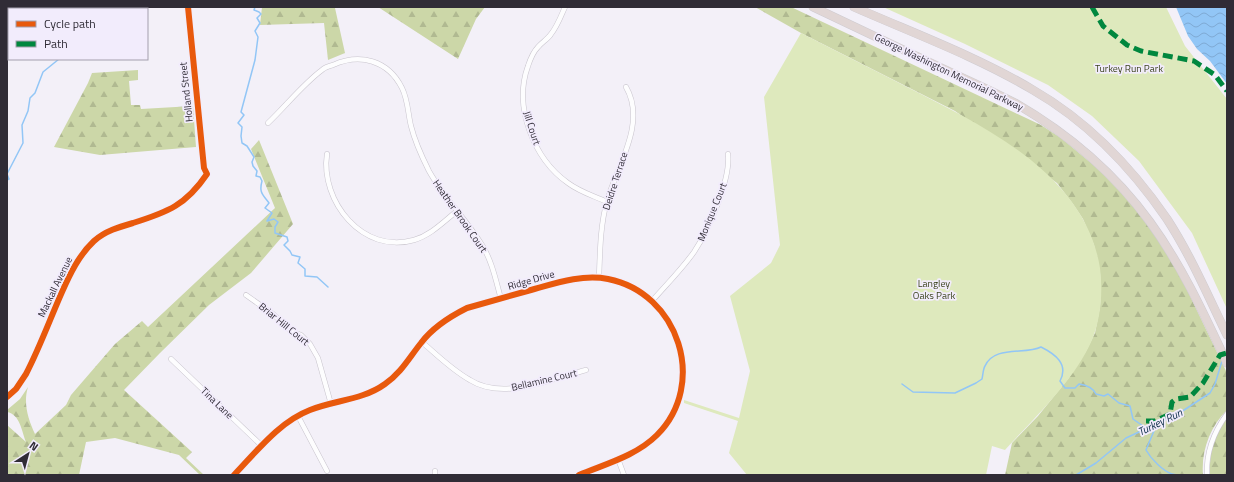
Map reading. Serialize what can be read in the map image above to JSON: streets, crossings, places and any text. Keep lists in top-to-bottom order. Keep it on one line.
{"streets":{"highway":["George Washington Memorial Parkway"],"street":["Holland Street","Jill Court","Deidre Terrace","Monique Court","Heather Brook Court","Ridge Drive","Mackall Avenue","Briar Hill Court","Bellamine Court","Tina Lane"]},"crossings":[["Holland Street","Mackall Avenue"],["Jill Court","Deidre Terrace"],["Deidre Terrace","Ridge Drive"],["Monique Court","Ridge Drive"],["Heather Brook Court","Ridge Drive"],["Ridge Drive","Briar Hill Court"],["Ridge Drive","Bellamine Court"],["Ridge Drive","Tina Lane"]],"water":["Turkey Run"],"parks":["Turkey Run Park","Langley Oaks Park"],"legend":["Cycle path","Path"],"north":"top right"}
